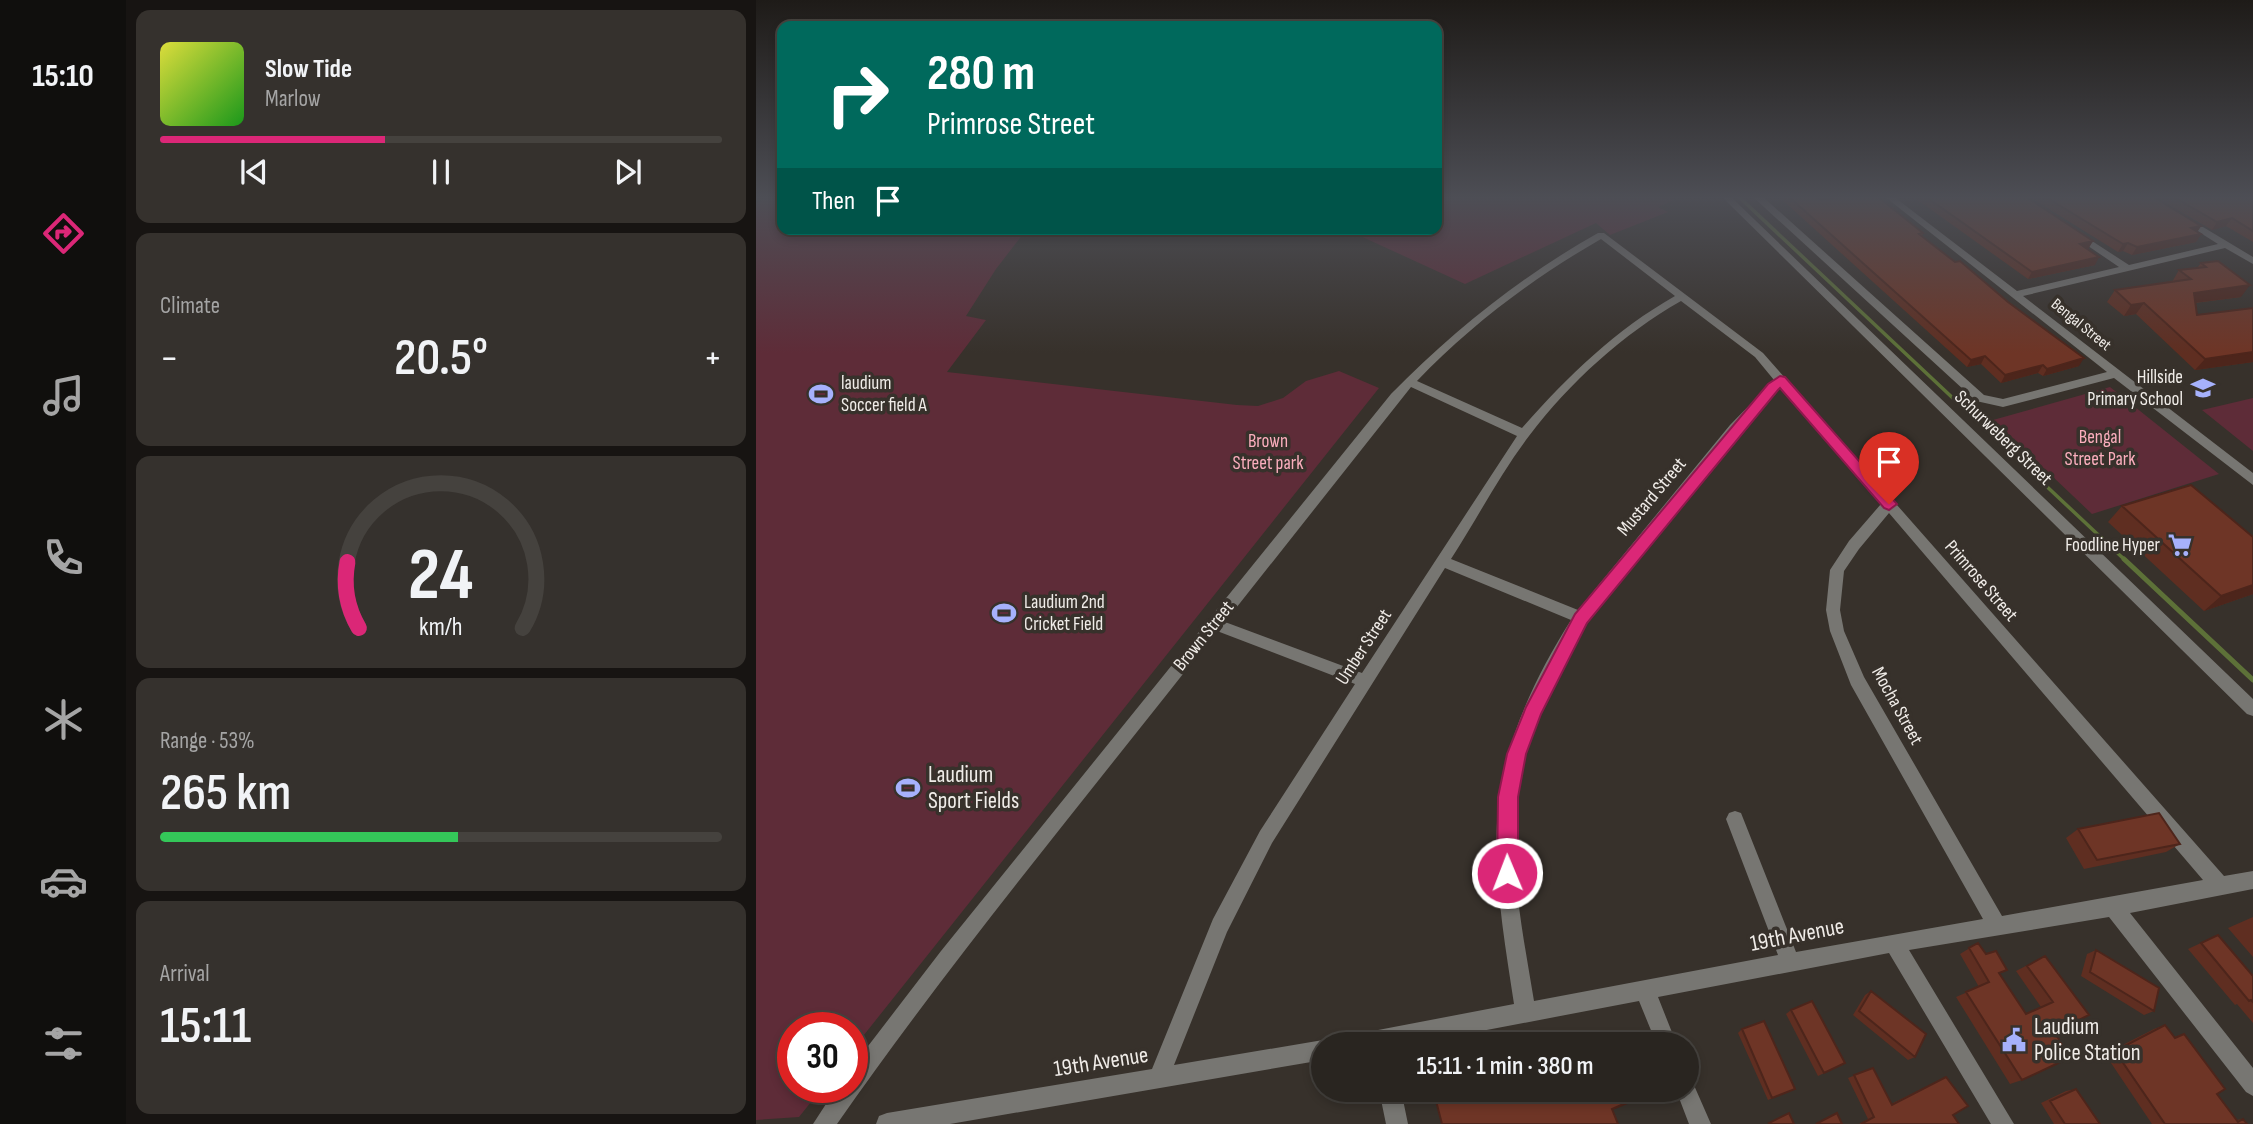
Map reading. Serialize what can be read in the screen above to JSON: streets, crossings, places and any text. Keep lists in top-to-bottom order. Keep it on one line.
{"streets":{"street":["Bengal Street","Schurweberg Street","Mustard Street","Primrose Street","Brown Street","Umber Street","Mocha Street","19th Avenue"]},"crossings":[["Mustard Street","Primrose Street"],["Mustard Street","19th Avenue"],["Primrose Street","Umber Street"],["Primrose Street","Mocha Street"],["Primrose Street","19th Avenue"],["Umber Street","19th Avenue"],["Mocha Street","19th Avenue"]],"parks":["Bengal Street Park","Brown Street park"],"places":{"school or university":["Hillside Primary School"],"sports":["laudium Soccer field A","Laudium 2nd Cricket Field","Laudium Sport Fields"],"supermarket":["Foodline Hyper"],"public building":["Laudium Police Station"]},"page":{"tabs":"15:10","turn":["280 m","Primrose Street"],"song":["Slow Tide","Marlow"],"then":"Then","tile":["Climate",["Range · 53%","265 km"],["Arrival","15:11"]],"heat":["−","20.5°","+"],"limit":"30","trip":"15:11 · 1 min · 380 m","gauge":["24","km/h"]}}
